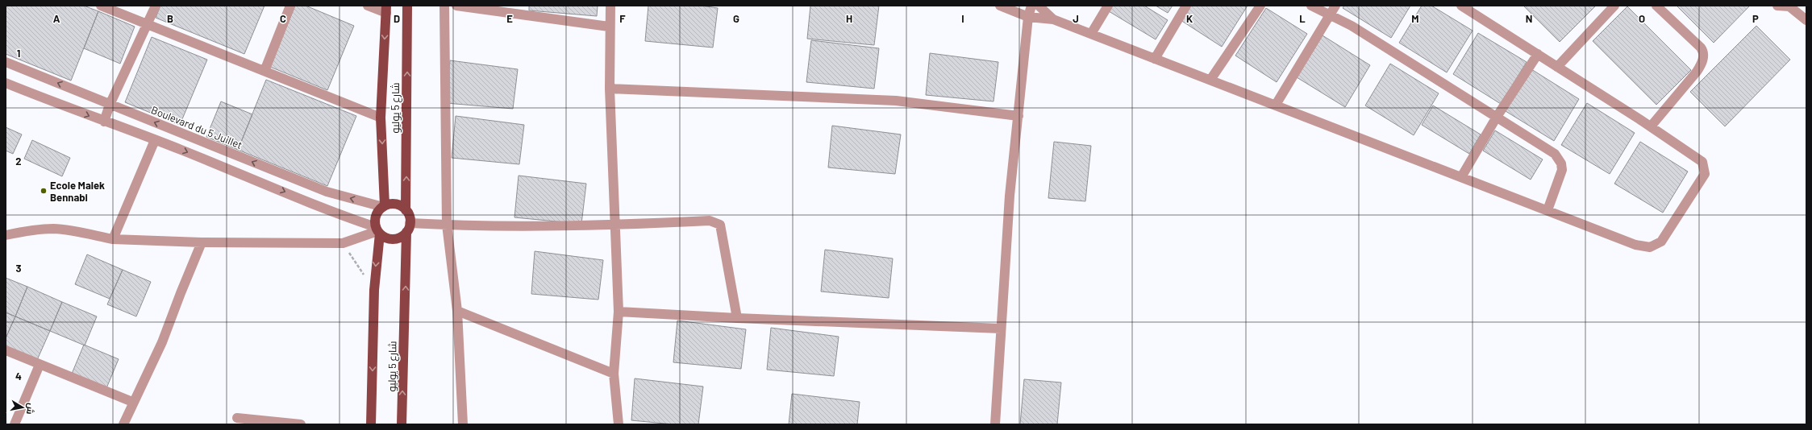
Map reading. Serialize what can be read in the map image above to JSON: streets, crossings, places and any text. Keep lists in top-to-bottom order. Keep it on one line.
{"streets":{"main road":["شارع 5 يوليو"],"street":["Boulevard du 5 Juillet"]},"crossings":[["شارع 5 يوليو","Boulevard du 5 Juillet"]],"places":["Ecole Malek Bennabi"],"north":"right","grid":{"columns":["A","B","C","D","E","F","G","H","I","J","K","L","M","N","O","P"],"rows":["1","2","3","4"]}}
